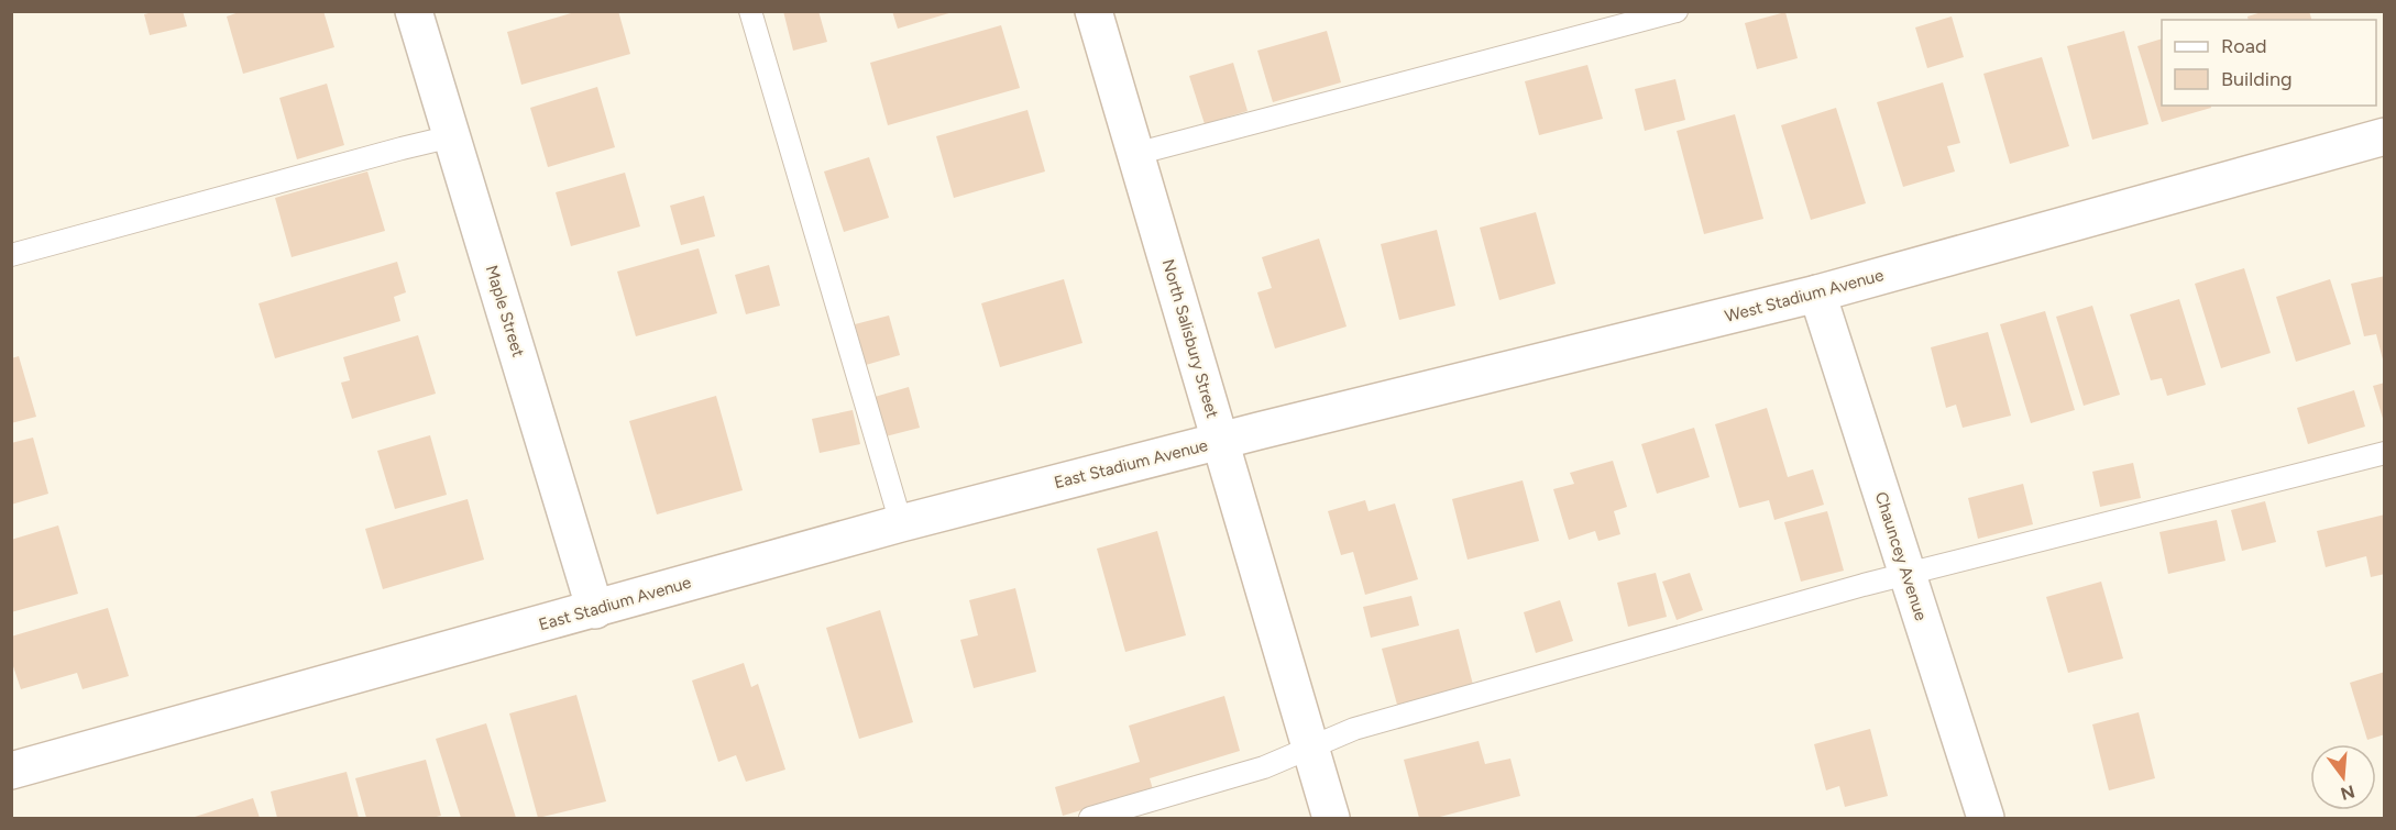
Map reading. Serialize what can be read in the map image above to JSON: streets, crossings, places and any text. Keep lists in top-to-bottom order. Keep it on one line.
{"streets":{"street":["West Stadium Avenue","Maple Street","North Salisbury Street","East Stadium Avenue","Chauncey Avenue"]},"crossings":[["West Stadium Avenue","North Salisbury Street"],["West Stadium Avenue","East Stadium Avenue"],["West Stadium Avenue","Chauncey Avenue"],["Maple Street","East Stadium Avenue"],["North Salisbury Street","East Stadium Avenue"]],"legend":["Road","Building"],"north":"bottom"}
